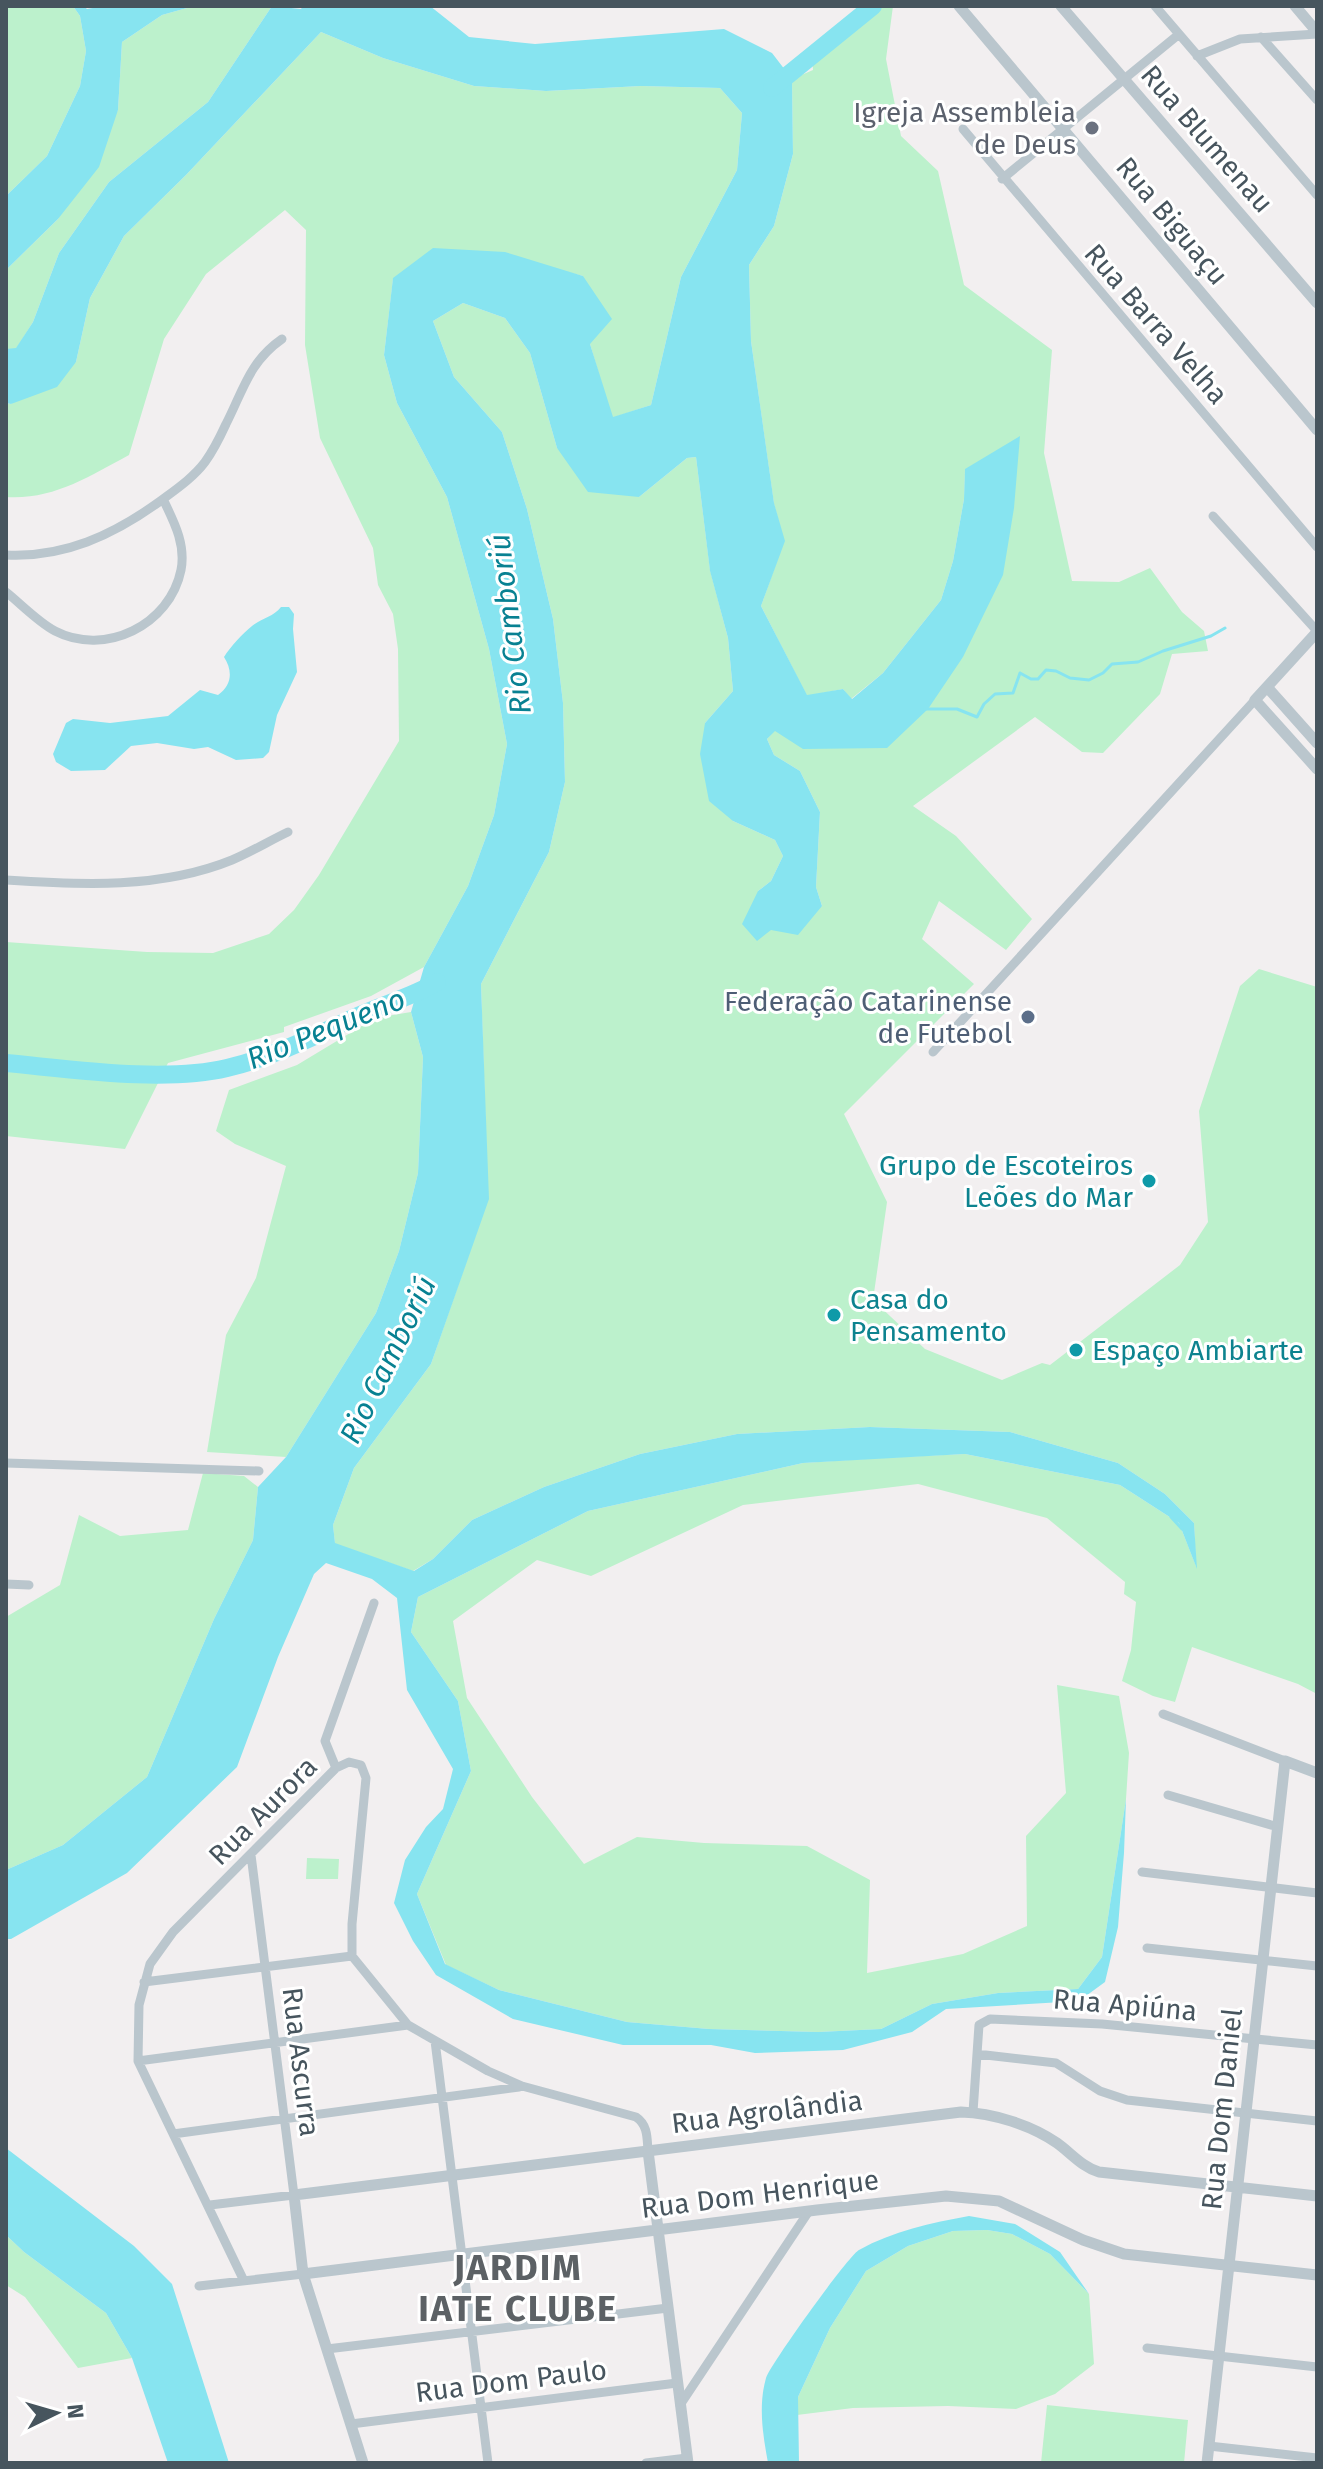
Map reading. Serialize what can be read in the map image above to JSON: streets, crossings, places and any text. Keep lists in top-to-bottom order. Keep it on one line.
{"streets":{"street":["Rua Blumenau","Rua Biguaçu","Rua Barra Velha","Rua Aurora","Rua Apiúna","Rua Ascurra","Rua Dom Daniel","Rua Agrolândia","Rua Dom Henrique","Rua Dom Paulo"]},"crossings":[["Rua Aurora","Rua Ascurra"],["Rua Aurora","Rua Agrolândia"],["Rua Aurora","Rua Dom Henrique"],["Rua Apiúna","Rua Dom Daniel"],["Rua Ascurra","Rua Agrolândia"],["Rua Ascurra","Rua Dom Henrique"],["Rua Ascurra","Rua Dom Paulo"],["Rua Dom Daniel","Rua Agrolândia"],["Rua Dom Daniel","Rua Dom Henrique"]],"districts":["JARDIM IATE CLUBE"],"water":["Rio Camboriú","Rio Pequeno"],"places":["Igreja Assembleia de Deus","Federação Catarinense de Futebol","Grupo de Escoteiros Leões do Mar","Casa do Pensamento","Espaço Ambiarte"],"north":"right"}
